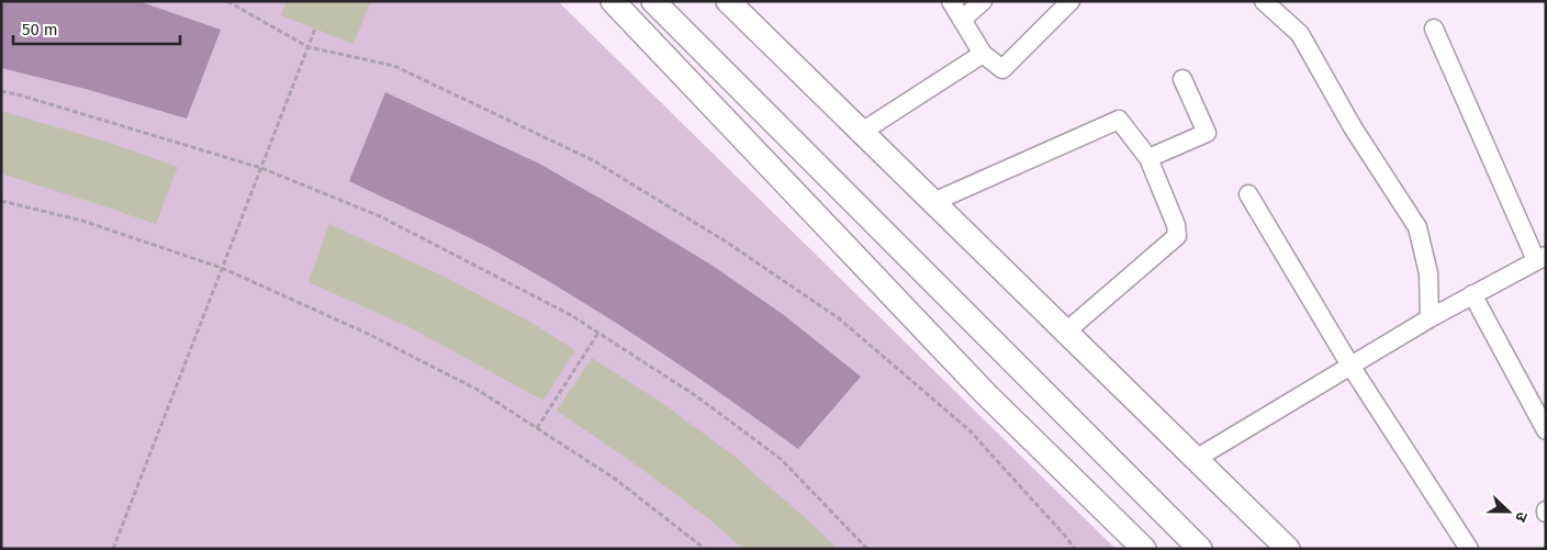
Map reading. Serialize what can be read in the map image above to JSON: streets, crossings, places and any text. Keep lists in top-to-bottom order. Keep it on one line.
{"scale_bar":"50 m","north":"right"}
